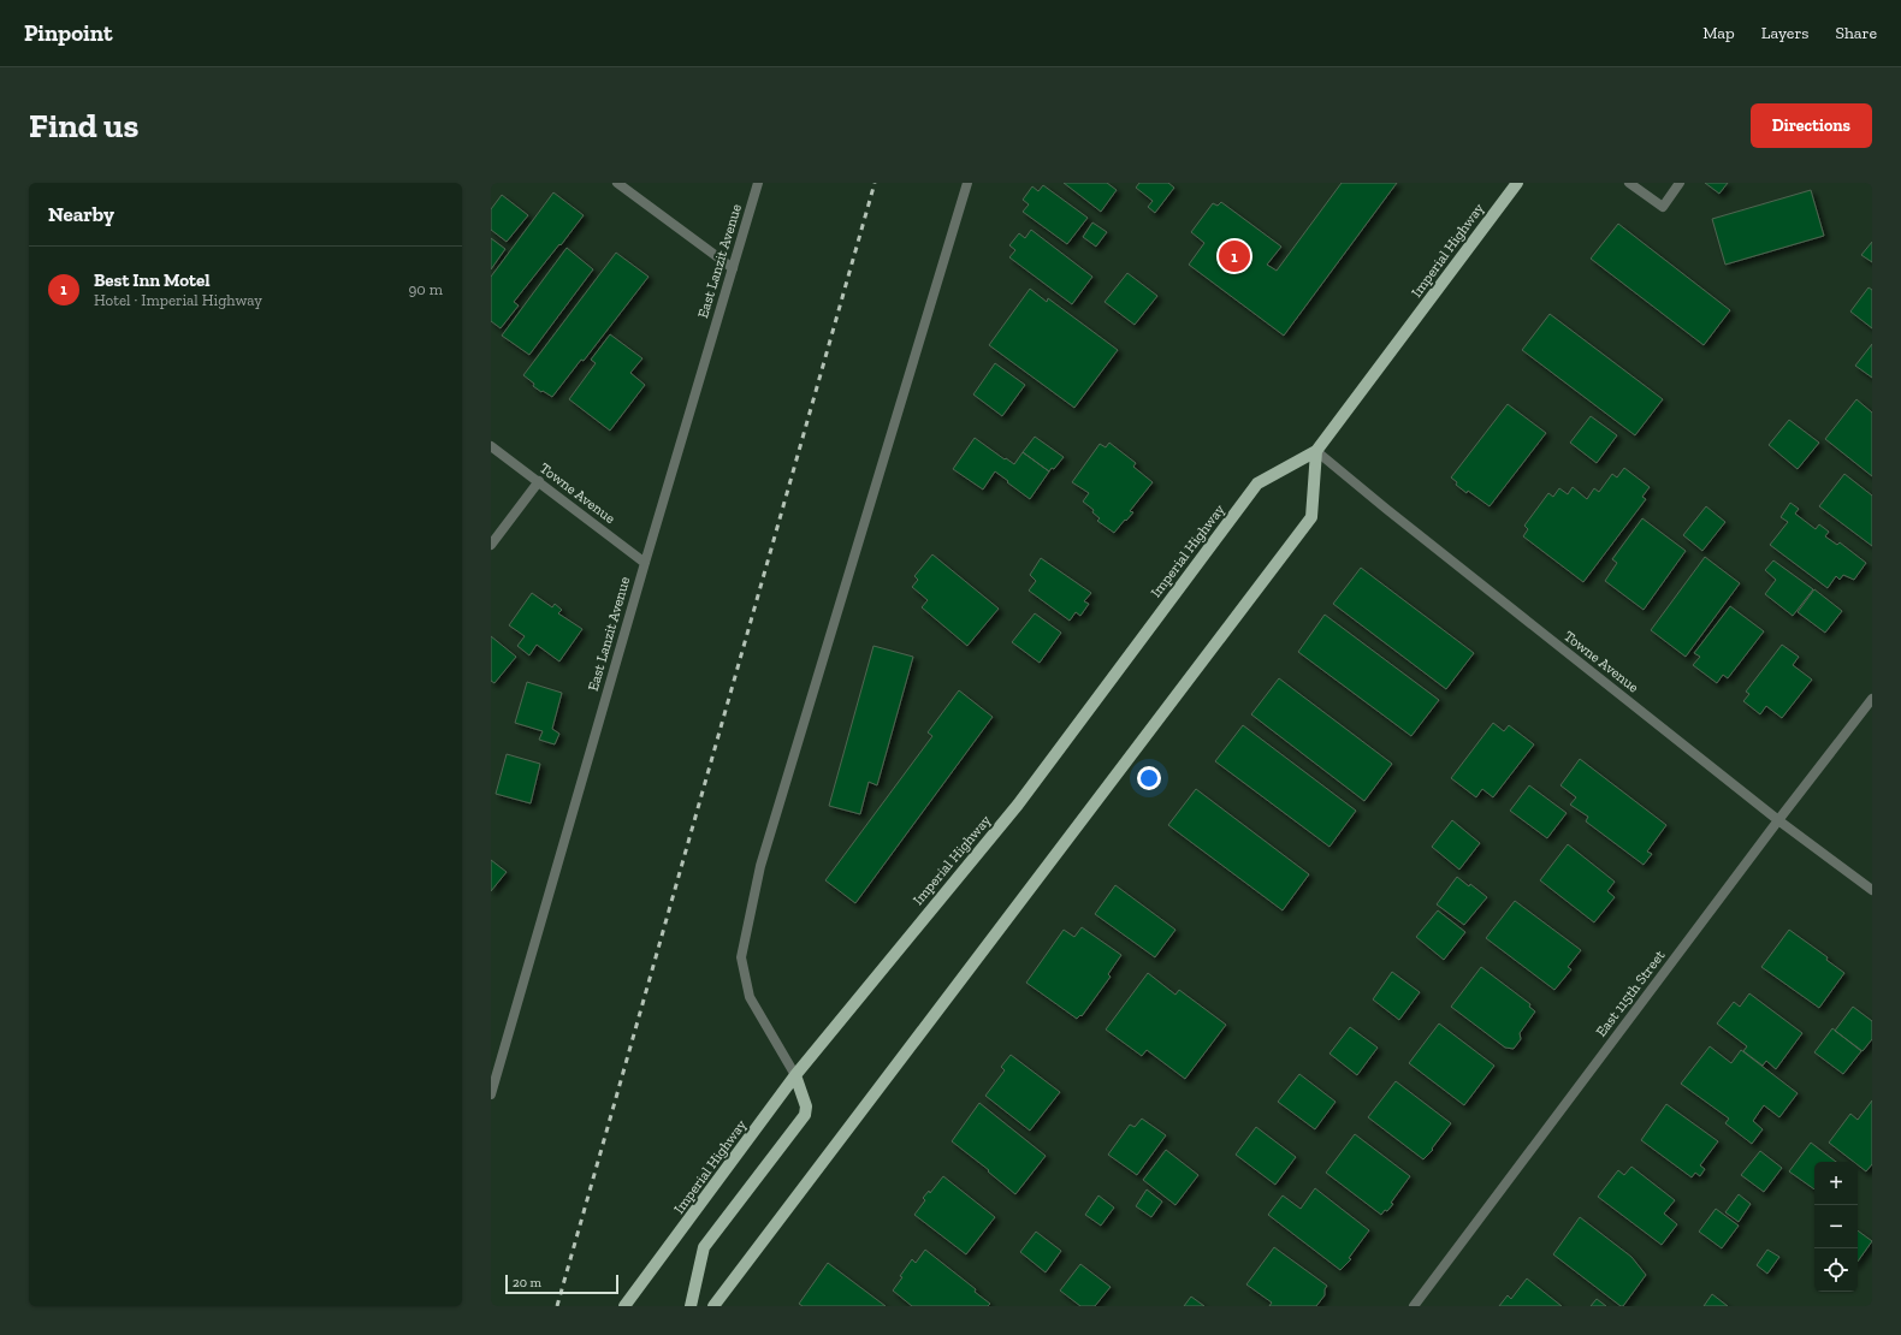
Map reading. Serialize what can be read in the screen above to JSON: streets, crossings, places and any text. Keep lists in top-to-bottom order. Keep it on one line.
{"streets":{"main road":["Imperial Highway"],"street":["East Lanzit Avenue","Towne Avenue","East 115th Street"]},"crossings":[["Imperial Highway","Towne Avenue"],["East Lanzit Avenue","Towne Avenue"],["Towne Avenue","East 115th Street"]],"scale_bar":"20 m","page":{"header":"Pinpoint","nav":["Map","Layers","Share"],"buttons":"Directions","title":"Find us","heading":"Nearby","pins":"1","list":[{"mark":"1","name":"Best Inn Motel","note":"Hotel · Imperial Highway","value":"90 m"}],"map_buttons":["+","−"],"scale":"20 m"}}
